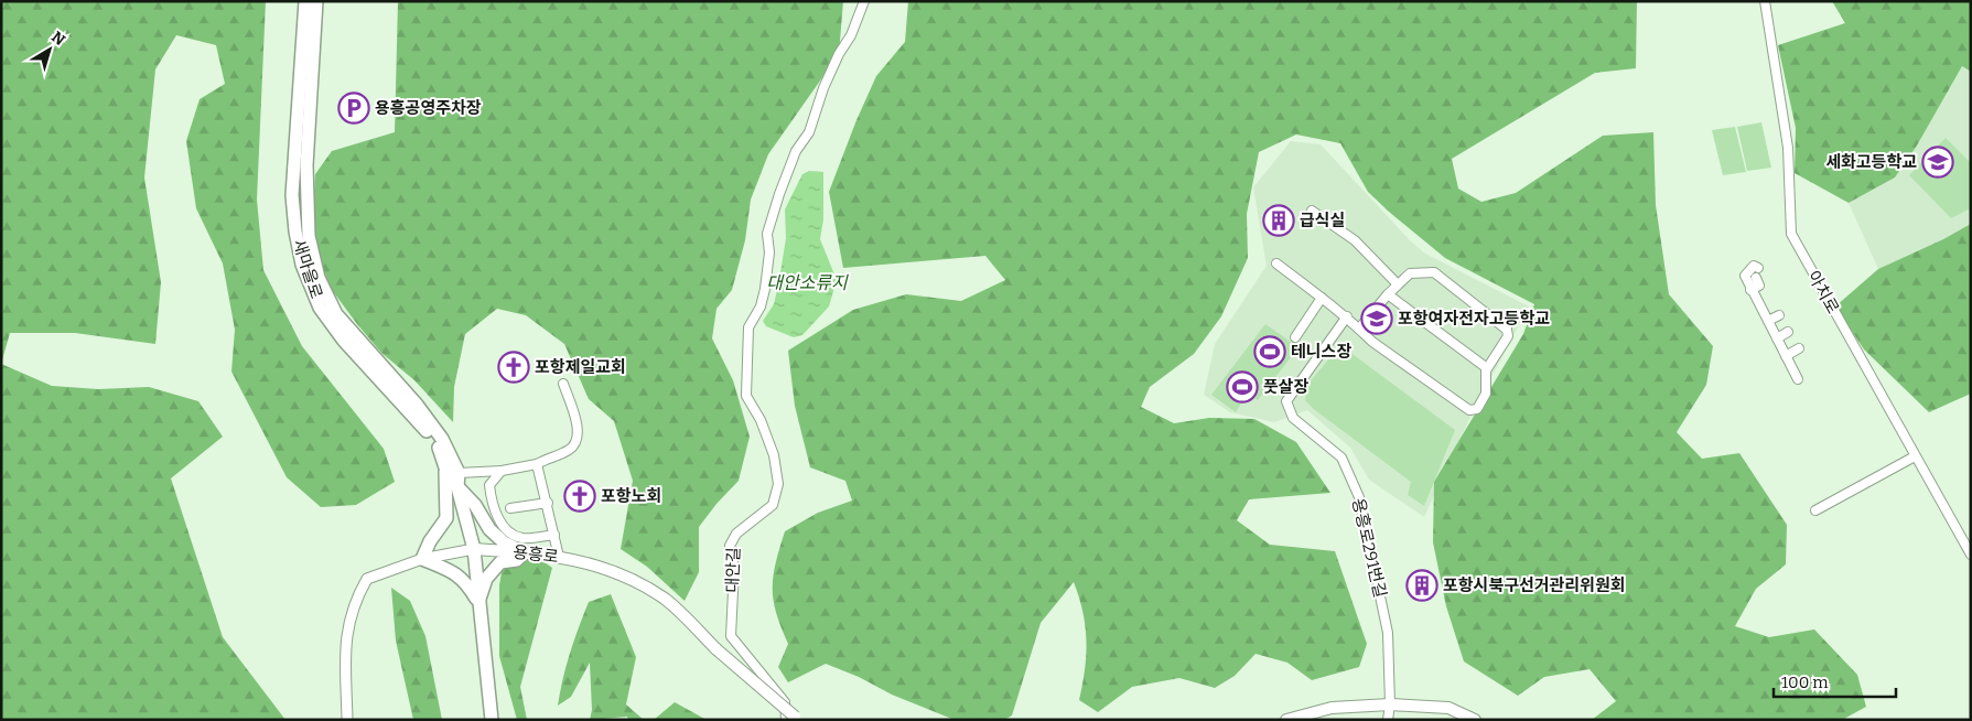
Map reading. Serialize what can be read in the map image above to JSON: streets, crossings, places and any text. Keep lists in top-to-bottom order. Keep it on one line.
{"streets":{"main road":["새마을로","용흥로"],"street":["아치로","용흥로291번길","대안길"]},"crossings":[["새마을로","용흥로"],["용흥로","대안길"]],"water":["대안소류지"],"places":{"parking":["용흥공영주차장"],"school or university":["세화고등학교","포항여자전자고등학교"],"building":["급식실","포항시북구선거관리위원회"],"sports":["테니스장","풋살장"],"church":["포항제일교회","포항노회"]},"scale_bar":"100 m","north":"top right"}
